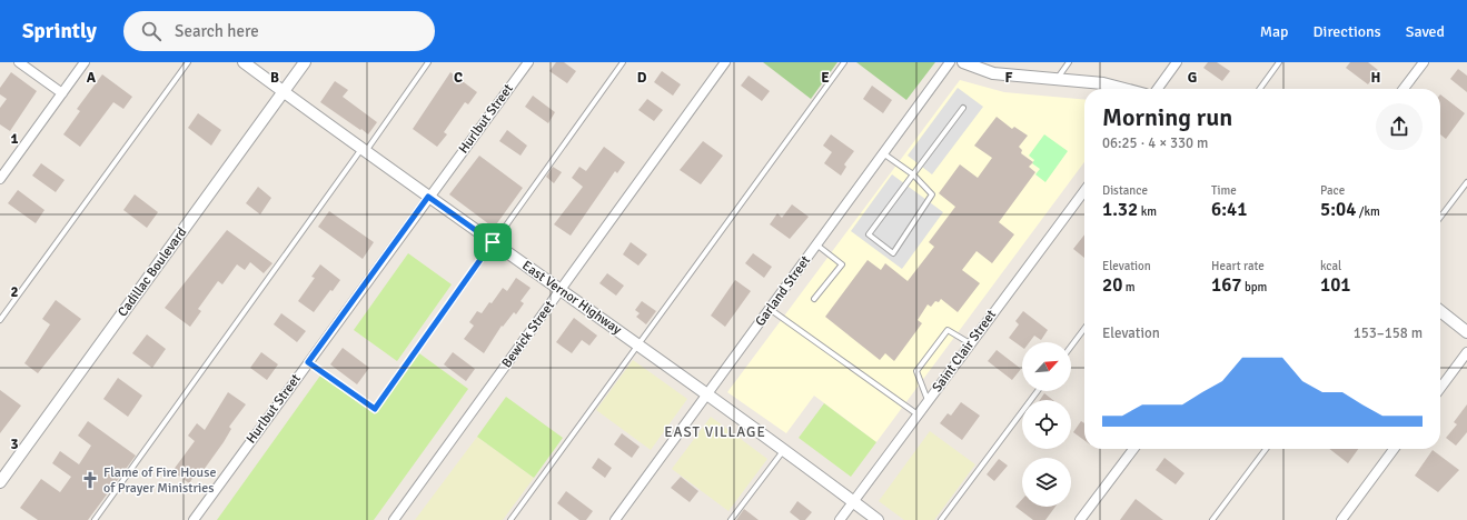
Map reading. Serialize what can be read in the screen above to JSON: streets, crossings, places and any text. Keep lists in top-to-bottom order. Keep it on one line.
{"streets":{"street":["Hurlbut Street","Cadillac Boulevard","Garland Street","East Vernor Highway","Bewick Street","Saint Clair Street"]},"crossings":[["Hurlbut Street","East Vernor Highway"],["Cadillac Boulevard","East Vernor Highway"],["Garland Street","East Vernor Highway"],["East Vernor Highway","Bewick Street"],["East Vernor Highway","Saint Clair Street"]],"districts":["EAST VILLAGE"],"places":{"church":["Flame of Fire House of Prayer Ministries"]},"north":"top right","page":{"header":"Sprintly","search":"Search here","nav":["Map","Directions","Saved"],"heading":["Morning run","06:25 · 4 × 330 m"],"stats":[["Distance","1.32 km"],["Time","6:41"],["Pace","5:04 /km"],["Elevation","20 m"],["Heart rate","167 bpm"],["kcal","101"]],"chart":["Elevation","153–158 m"]},"grid":{"columns":["A","B","C","D","E","F","G","H"],"rows":["1","2","3"]}}
